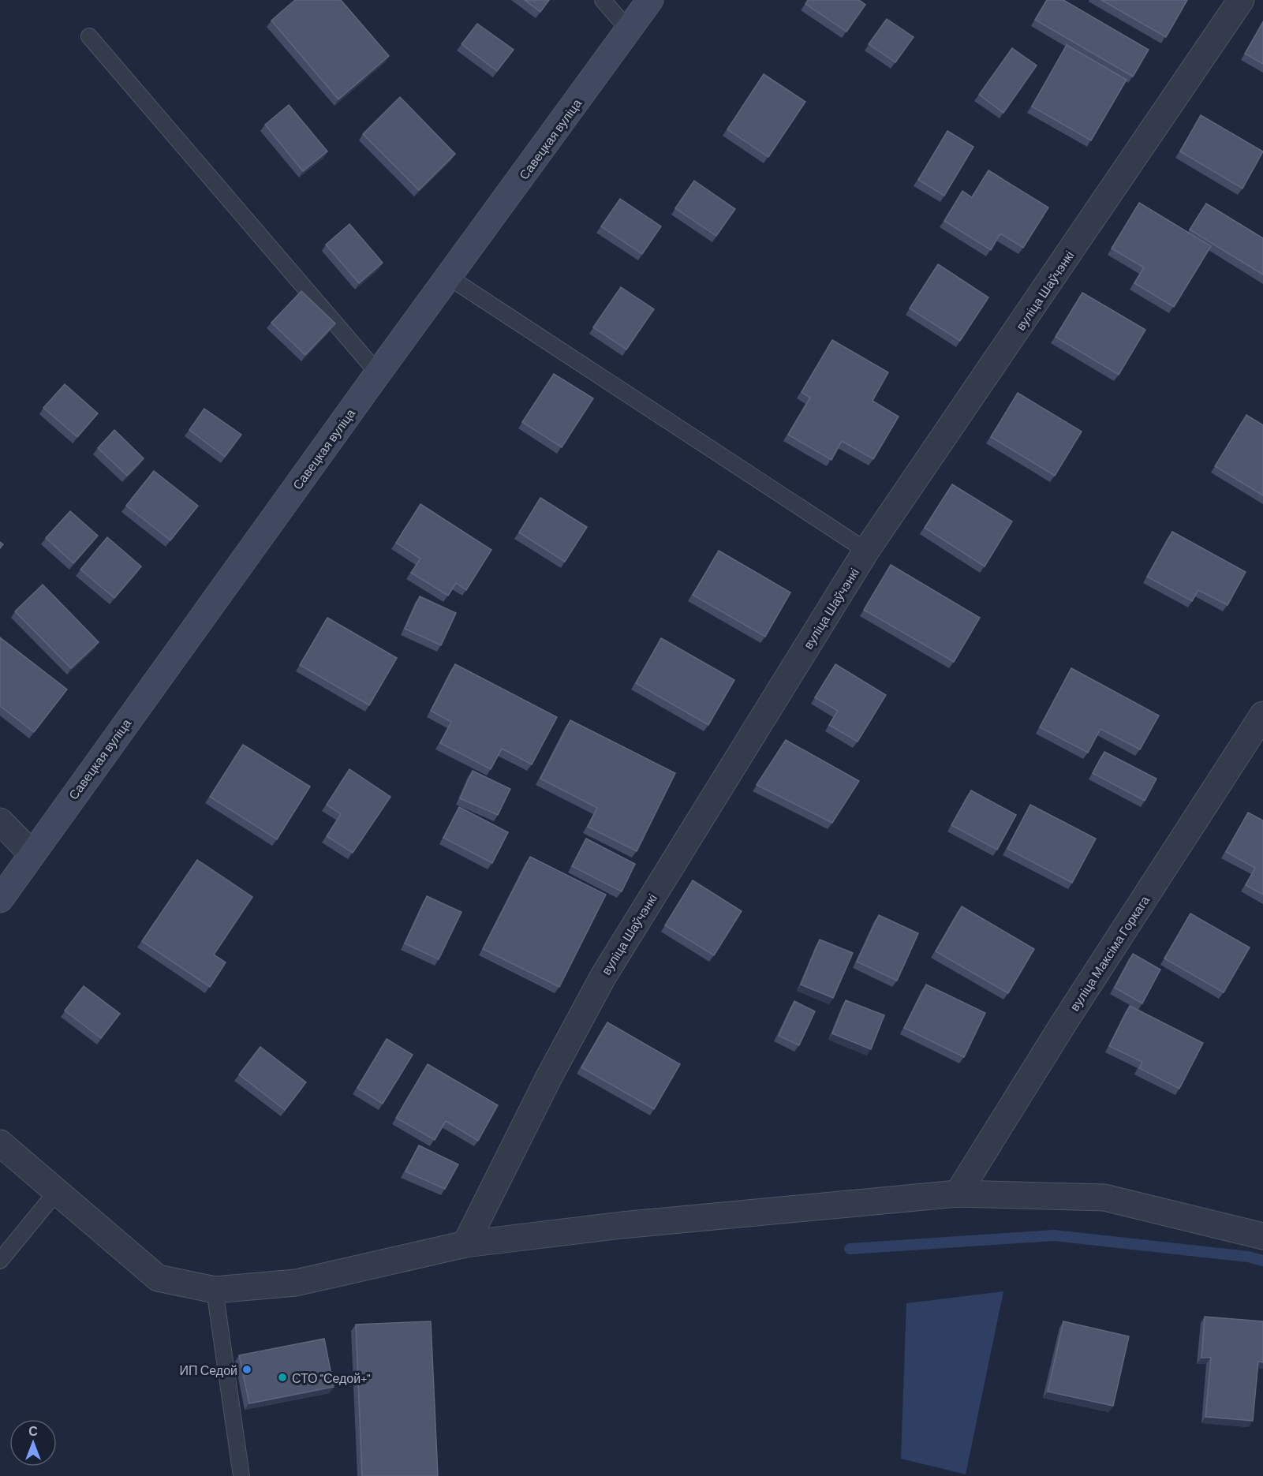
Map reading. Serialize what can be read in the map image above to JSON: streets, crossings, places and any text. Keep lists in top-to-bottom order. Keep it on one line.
{"streets":{"main road":["Савецкая вуліца"],"street":["вуліца Шаўчэнкі","вуліца Максіма Горкага"]},"places":["ИП Седой","СТО \"Седой+\""],"north":"top"}
